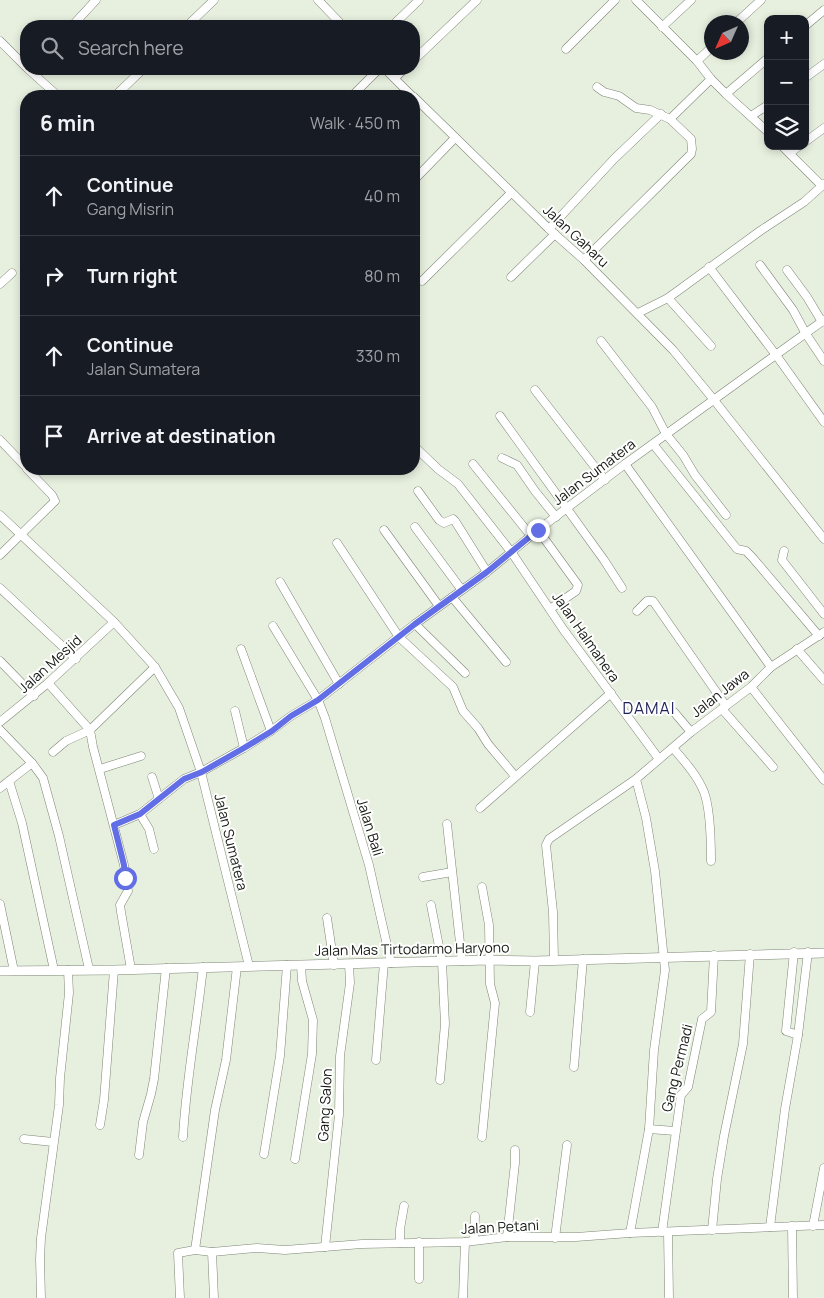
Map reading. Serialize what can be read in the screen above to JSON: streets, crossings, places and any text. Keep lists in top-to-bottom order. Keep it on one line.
{"streets":{"street":["Jalan Gaharu","Jalan Sumatera","Jalan Halmahera","Jalan Mesjid","Jalan Jawa","Jalan Bali","Jalan Mas Tirtodarmo Haryono","Gang Permadi","Gang Salon","Jalan Petani"]},"crossings":[["Jalan Gaharu","Jalan Sumatera"],["Jalan Sumatera","Jalan Halmahera"],["Jalan Sumatera","Jalan Bali"],["Jalan Sumatera","Jalan Mas Tirtodarmo Haryono"],["Jalan Halmahera","Jalan Jawa"],["Jalan Jawa","Jalan Mas Tirtodarmo Haryono"],["Jalan Bali","Jalan Mas Tirtodarmo Haryono"],["Jalan Mas Tirtodarmo Haryono","Gang Permadi"],["Jalan Mas Tirtodarmo Haryono","Gang Salon"],["Gang Permadi","Jalan Petani"],["Gang Salon","Jalan Petani"]],"districts":["DAMAI"],"north":"bottom left","page":{"map_buttons":["+","−"],"search":"Search here","heading":["6 min","Walk · 450 m"],"list":[["Continue","Gang Misrin","40 m"],["Turn right","80 m"],["Continue","Jalan Sumatera","330 m"],"Arrive at destination"]}}
